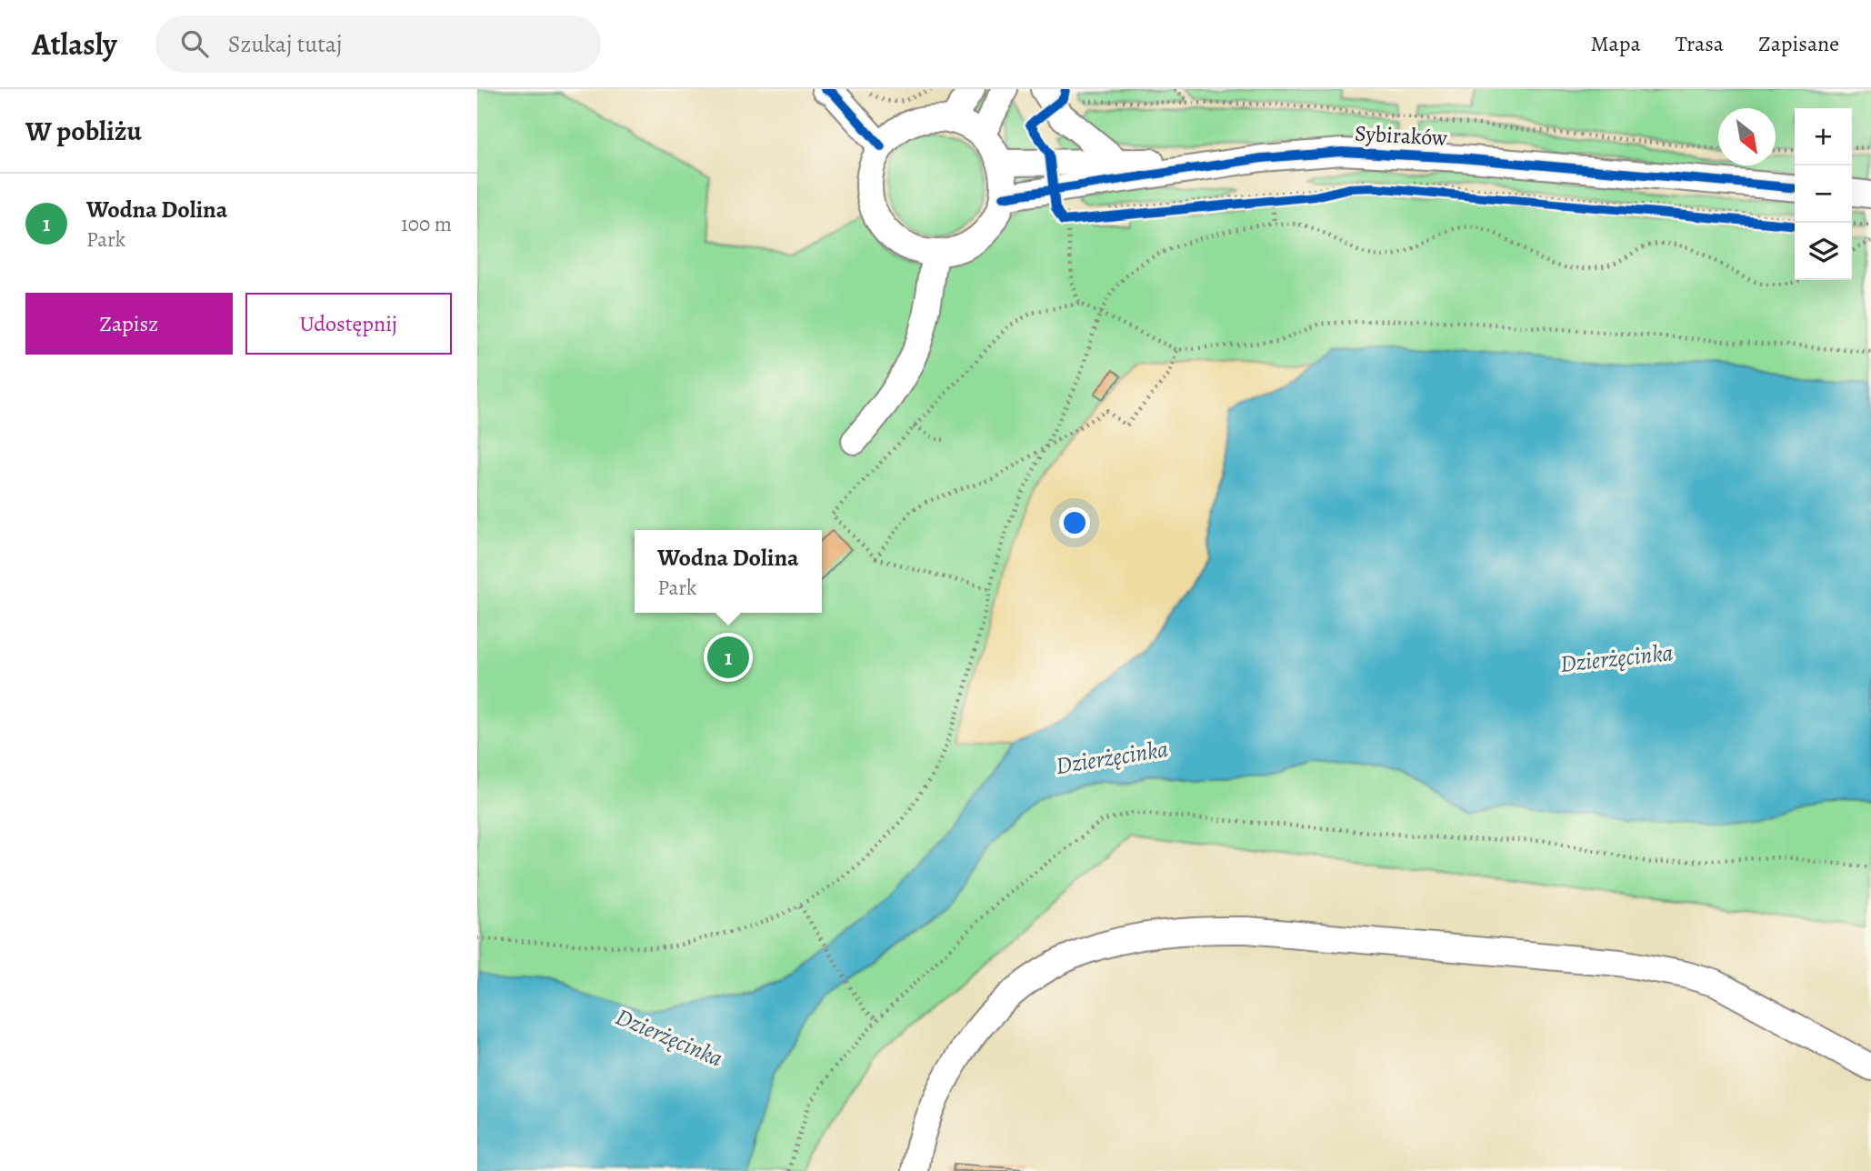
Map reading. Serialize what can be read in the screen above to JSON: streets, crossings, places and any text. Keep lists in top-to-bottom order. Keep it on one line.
{"streets":{"street":["Sybiraków"]},"water":["Dzierżęcinka"],"north":"bottom right","page":{"header":"Atlasly","search":"Szukaj tutaj","nav":["Mapa","Trasa","Zapisane"],"heading":"W pobliżu","map_buttons":["+","−"],"list":[{"mark":"1","name":"Wodna Dolina","note":"Park","value":"100 m"}],"buttons":["Zapisz","Udostępnij"],"popup":["Wodna Dolina","Park"],"pins":"1"}}
